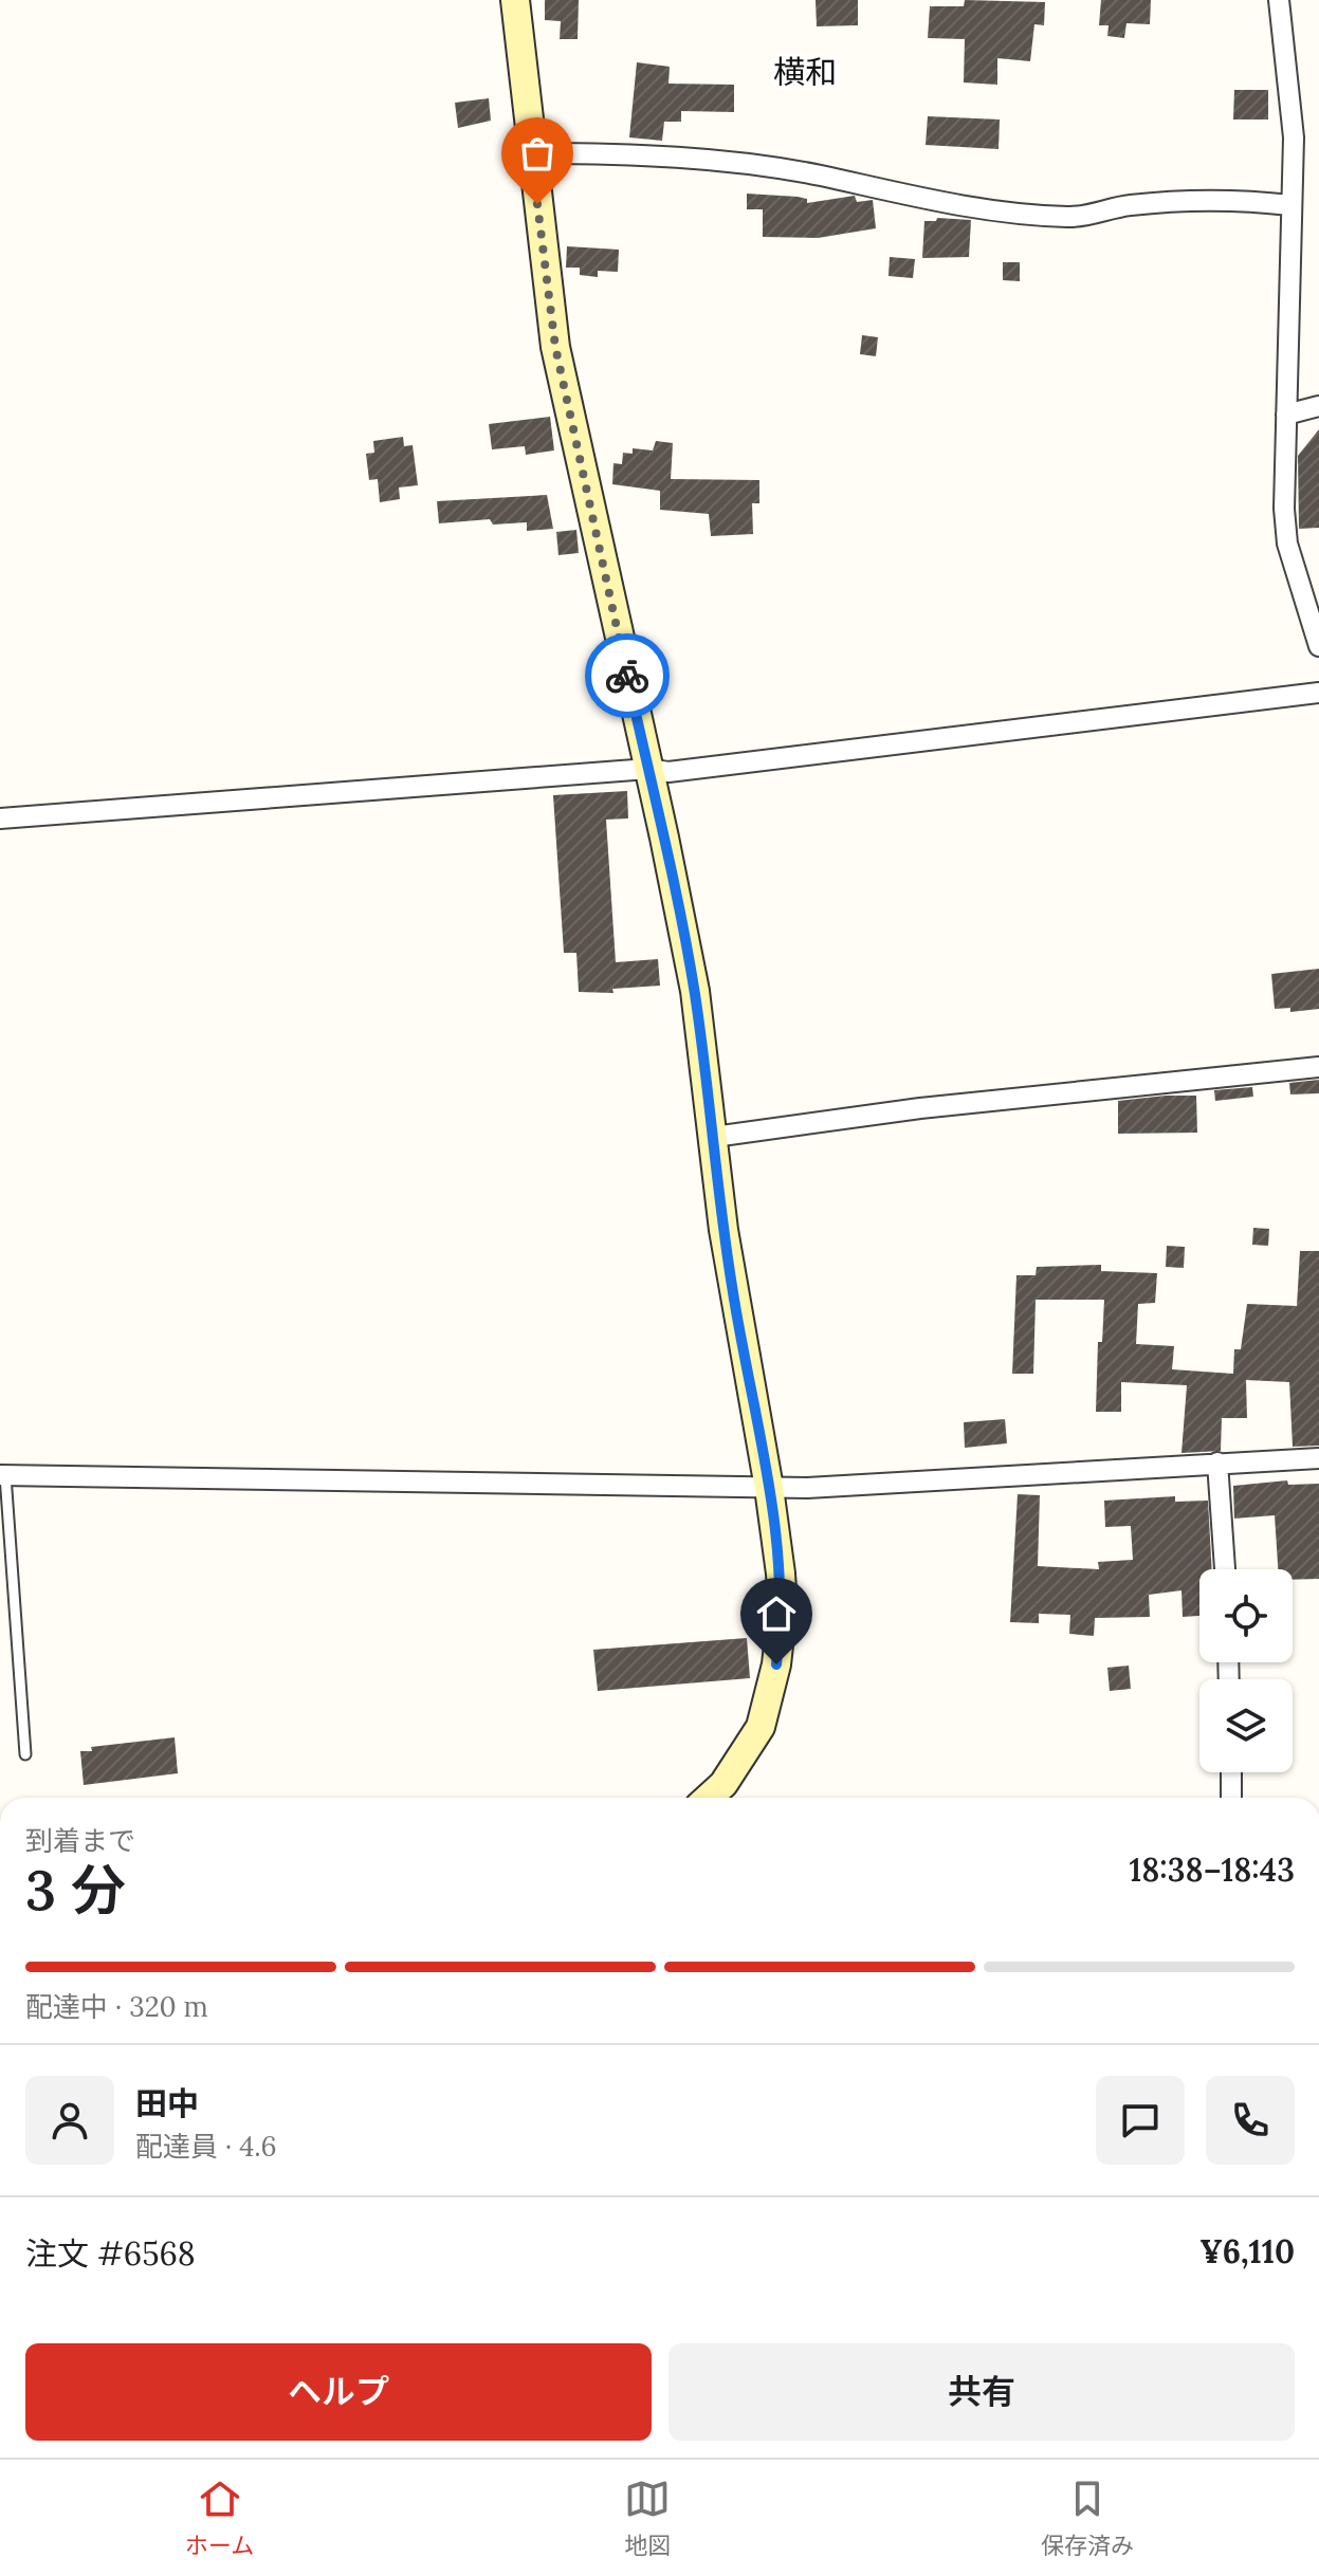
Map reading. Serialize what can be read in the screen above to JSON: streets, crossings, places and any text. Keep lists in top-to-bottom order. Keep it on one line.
{"districts":["横和"],"page":{"heading":["3 分","到着まで","18:38–18:43"],"panel":["田中","配達員 · 4.6","注文 #6568","¥6,110"],"bar":"配達中 · 320 m","buttons":["ヘルプ","共有"],"tabs":["ホーム","地図","保存済み"]}}
